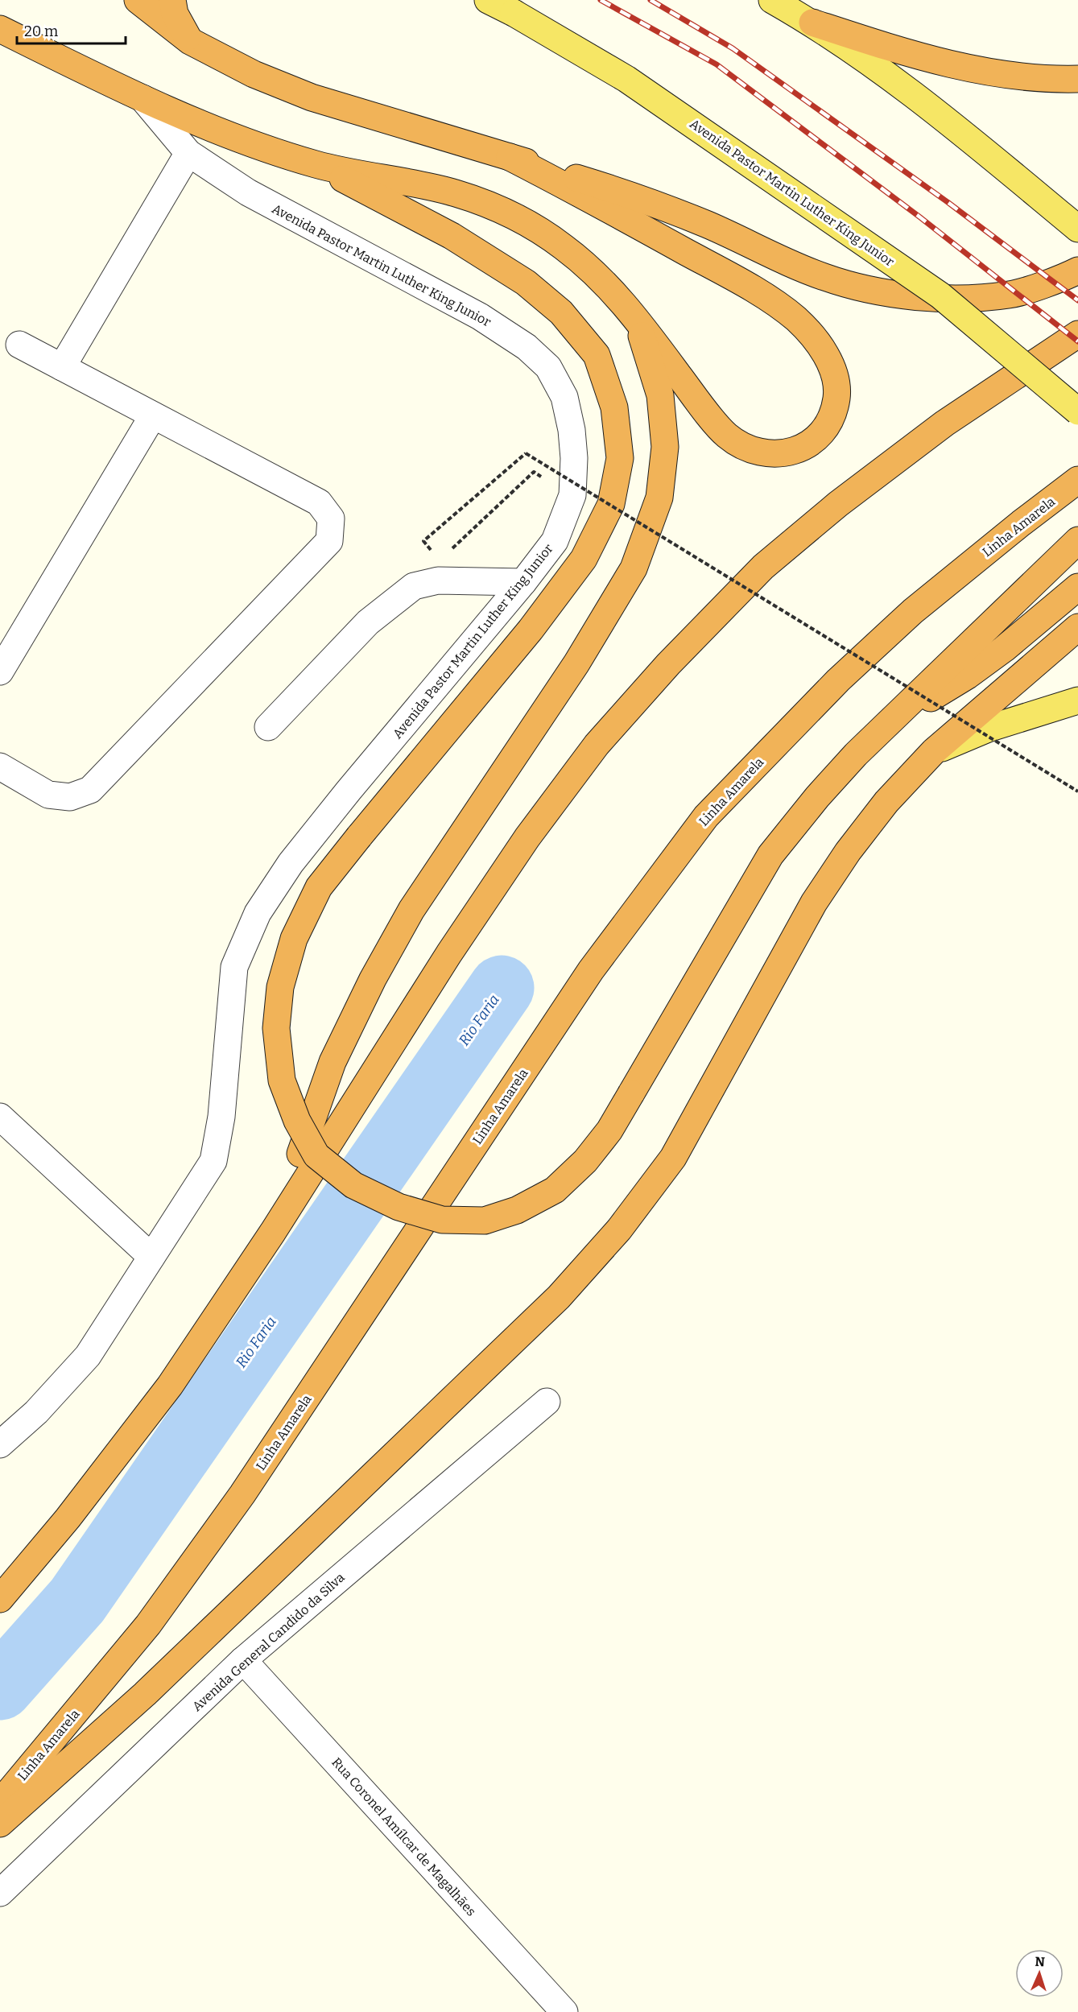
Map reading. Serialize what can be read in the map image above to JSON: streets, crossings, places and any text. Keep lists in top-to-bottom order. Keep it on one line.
{"streets":{"highway":["Linha Amarela"],"main road":["Avenida Pastor Martin Luther King Junior"],"street":["Avenida General Candido da Silva","Rua Coronel Amílcar de Magalhães"]},"crossings":[["Avenida General Candido da Silva","Rua Coronel Amílcar de Magalhães"]],"water":["Rio Faria"],"scale_bar":"20 m","north":"top"}
